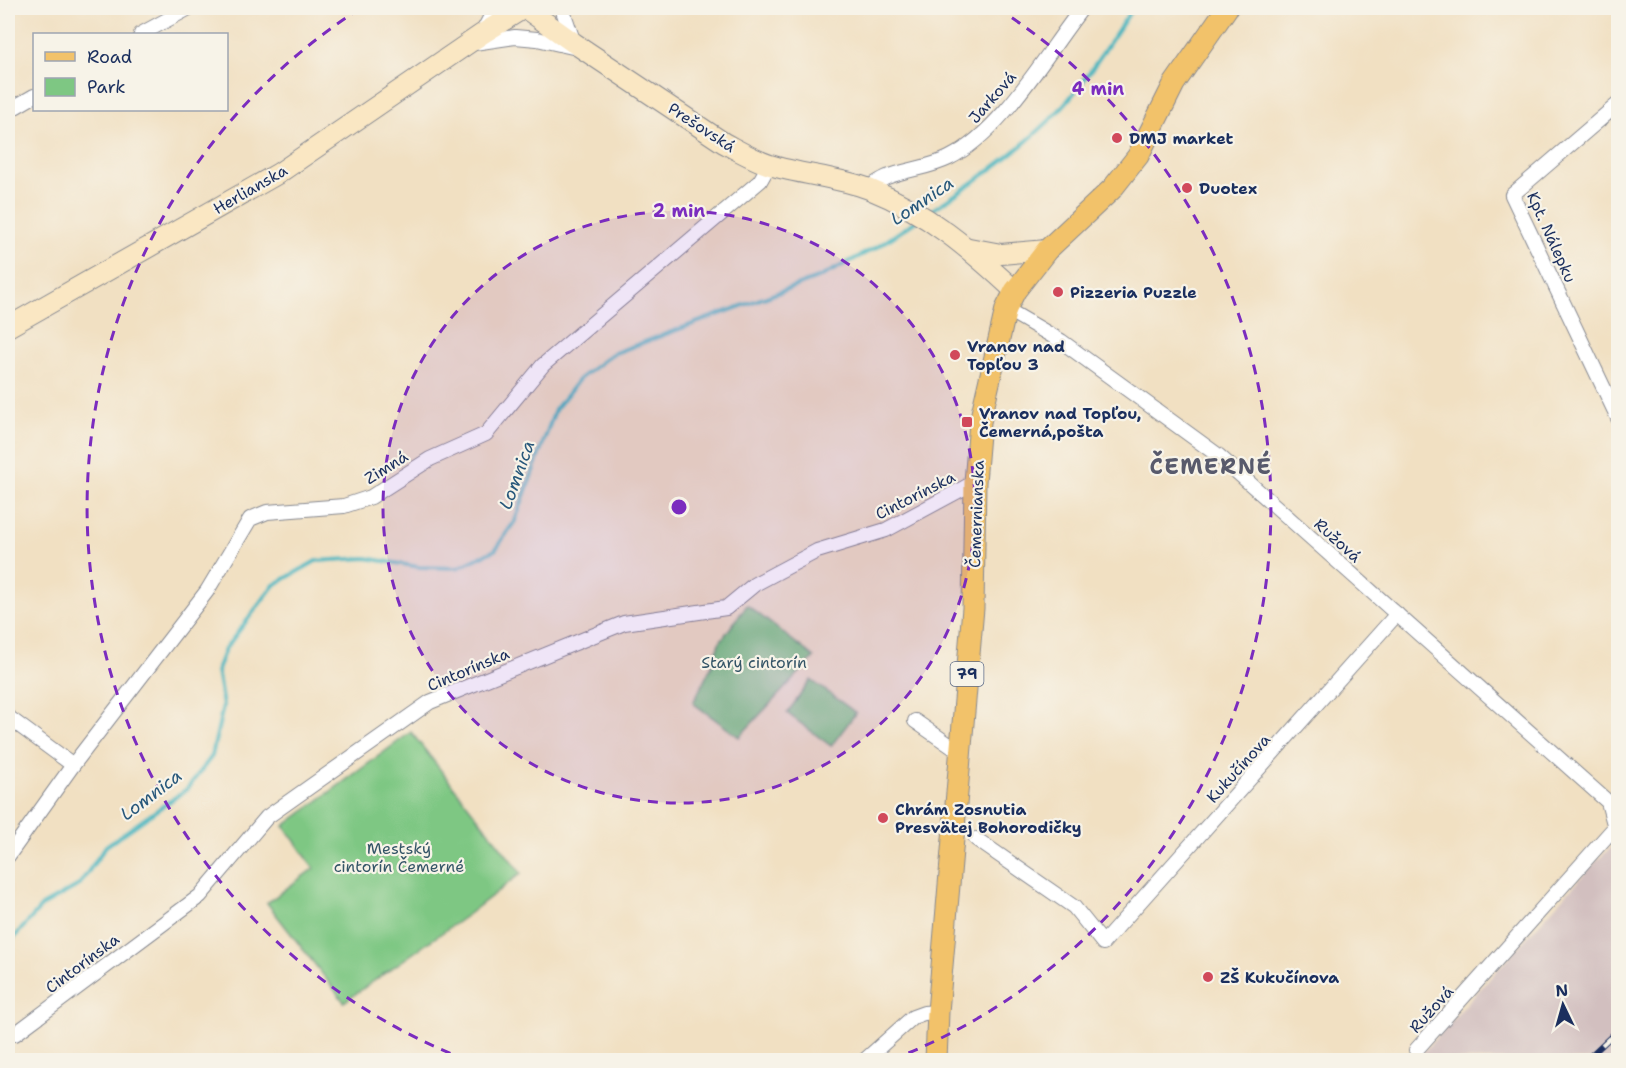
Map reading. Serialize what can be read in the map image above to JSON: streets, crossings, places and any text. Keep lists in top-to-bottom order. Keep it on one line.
{"streets":{"main road":["Prešovská","Herlianska","Čemernianska","79"],"street":["Jarková","Kpt. Nálepku","Zimná","Cintorínska","Ružová","Kukučínova"]},"crossings":[["Jarková","Prešovská"],["Prešovská","Herlianska"],["Prešovská","Zimná"],["Prešovská","Čemernianska"],["Prešovská","Ružová"],["Cintorínska","Čemernianska"],["Čemernianska","Ružová"],["Ružová","Kukučínova"]],"districts":["ČEMERNÉ"],"water":["Lomnica"],"parks":["Starý cintorín","Mestský cintorín Čemerné"],"places":{"other":["DMJ market","Duotex","Pizzeria Puzzle","Vranov nad Topľou 3","Chrám Zosnutia Presvätej Bohorodičky","ZŠ Kukučínova"],"transit":["Vranov nad Topľou, Čemerná,pošta"]},"legend":["Road","Park"],"north":"top","rings":["4 min","2 min"]}
